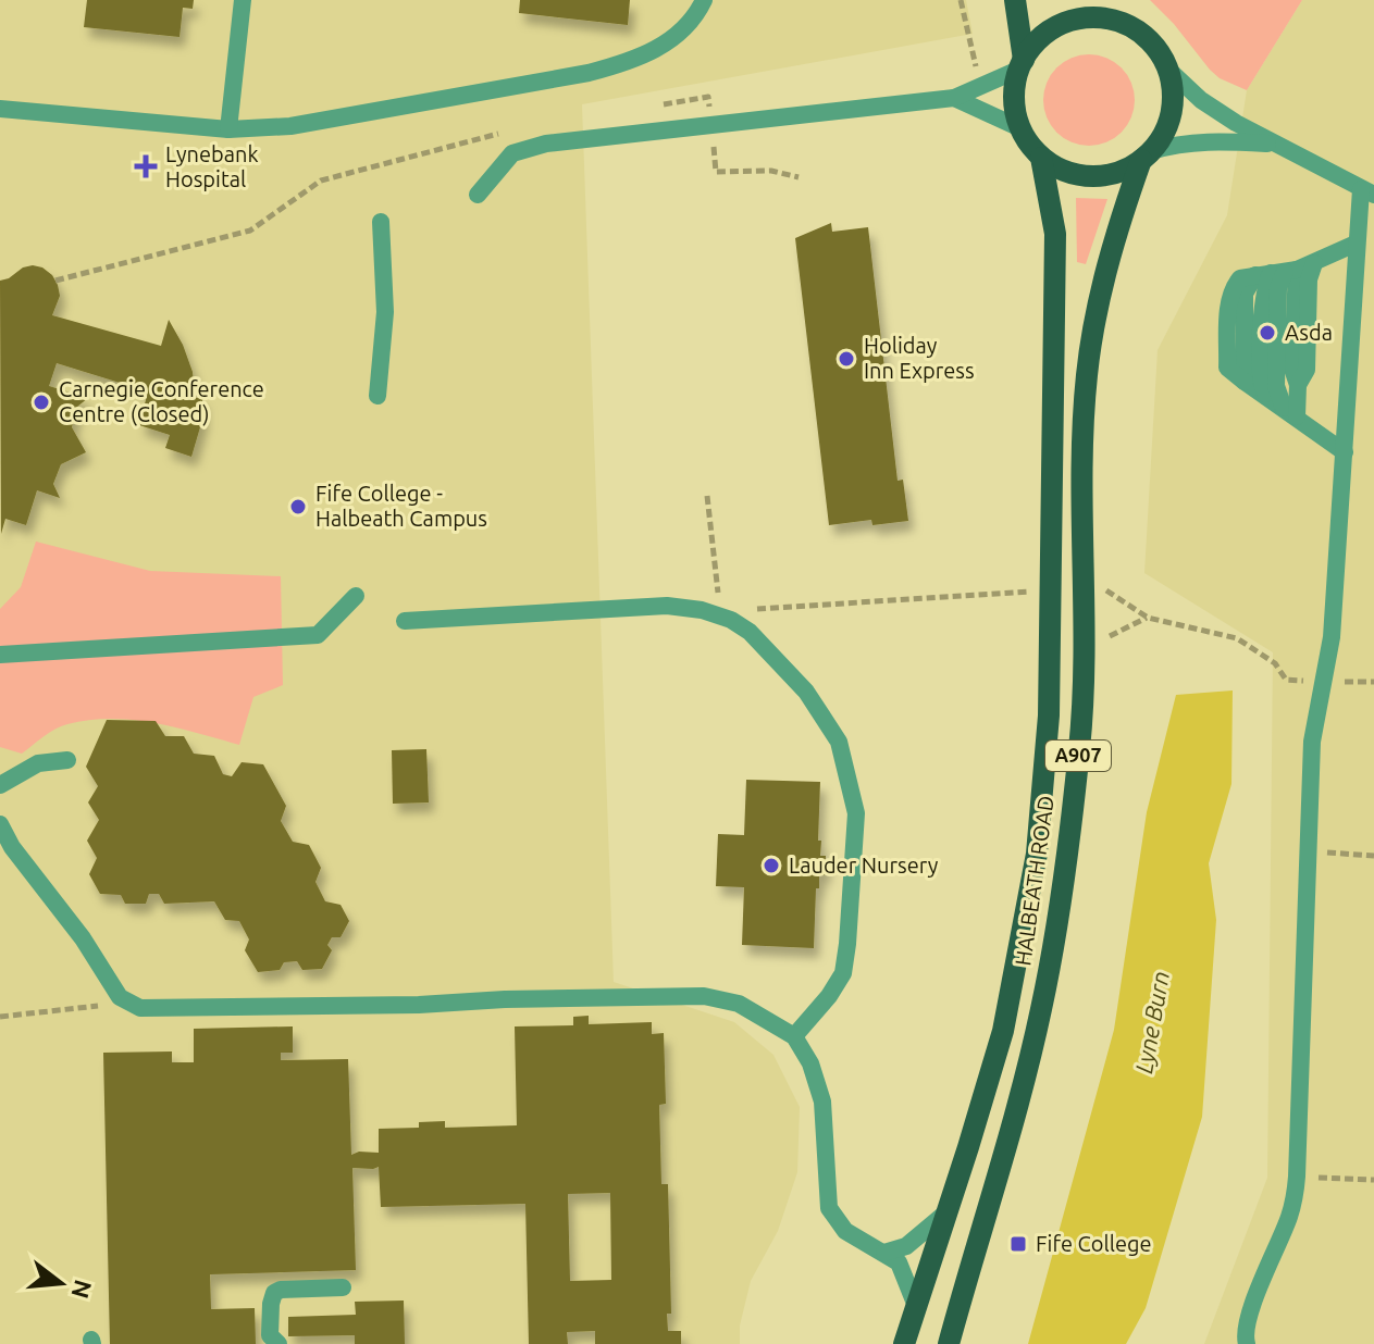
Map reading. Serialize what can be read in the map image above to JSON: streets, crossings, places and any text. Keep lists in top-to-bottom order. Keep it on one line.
{"streets":{"main road":["A907","HALBEATH ROAD"]},"crossings":[["A907","HALBEATH ROAD"]],"water":["Lyne Burn"],"places":{"health":["Lynebank Hospital"],"other":["Asda","Holiday Inn Express","Carnegie Conference Centre (Closed)","Fife College - Halbeath Campus","Lauder Nursery"],"transit":["Fife College"]},"north":"right"}
